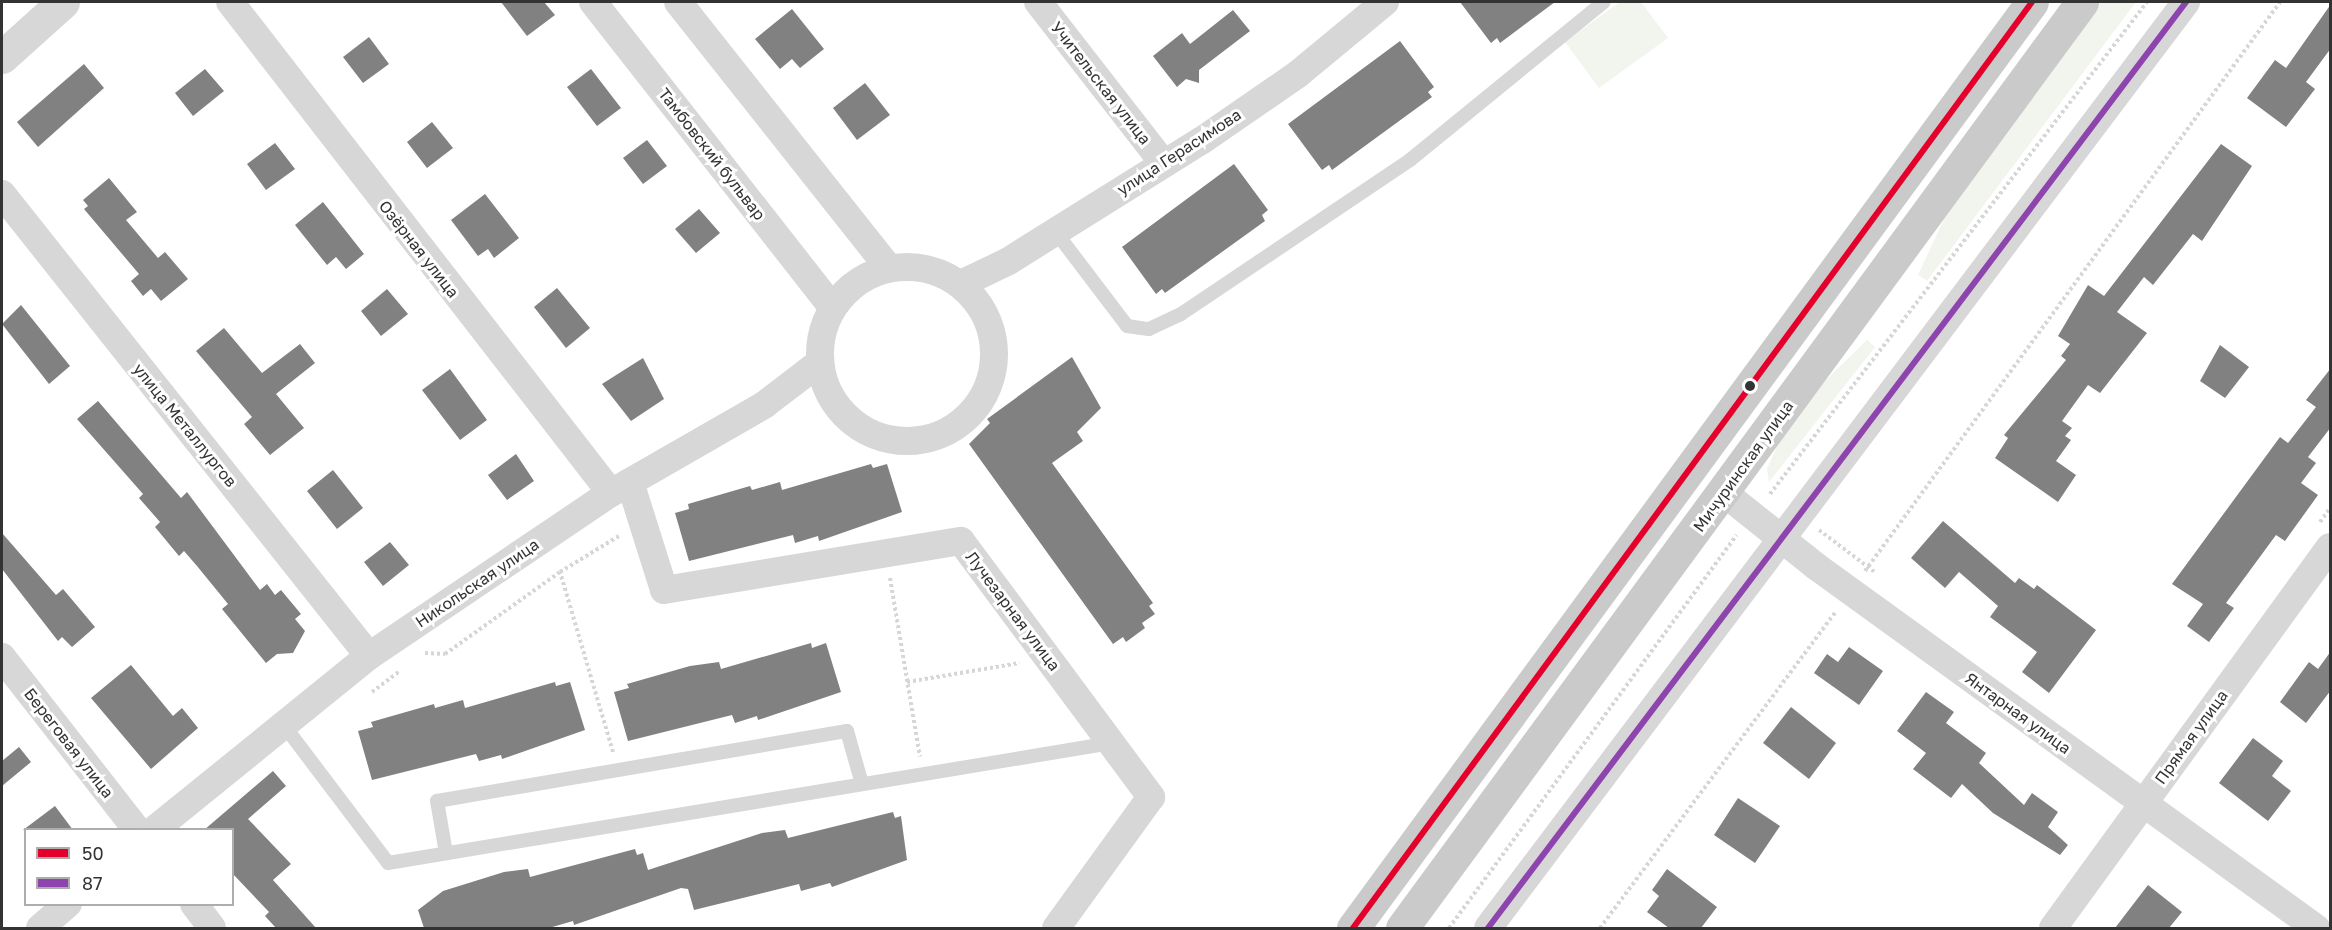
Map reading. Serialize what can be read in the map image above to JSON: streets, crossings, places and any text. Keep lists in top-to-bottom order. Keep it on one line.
{"streets":{"main road":["Мичуринская улица"],"street":["Учительская улица","улица Герасимова","Тамбовский бульвар","Озёрная улица","улица Металлургов","Никольская улица","Лучезарная улица","Янтарная улица","Прямая улица","Береговая улица"]},"crossings":[["Учительская улица","улица Герасимова"],["улица Герасимова","Тамбовский бульвар"],["улица Герасимова","Никольская улица"],["Тамбовский бульвар","Никольская улица"],["Озёрная улица","Никольская улица"],["Озёрная улица","Лучезарная улица"],["улица Металлургов","Никольская улица"],["Мичуринская улица","Янтарная улица"],["Никольская улица","Лучезарная улица"],["Янтарная улица","Прямая улица"]],"lines":["transit line 50","transit line 87"],"legend":["50","87"]}
